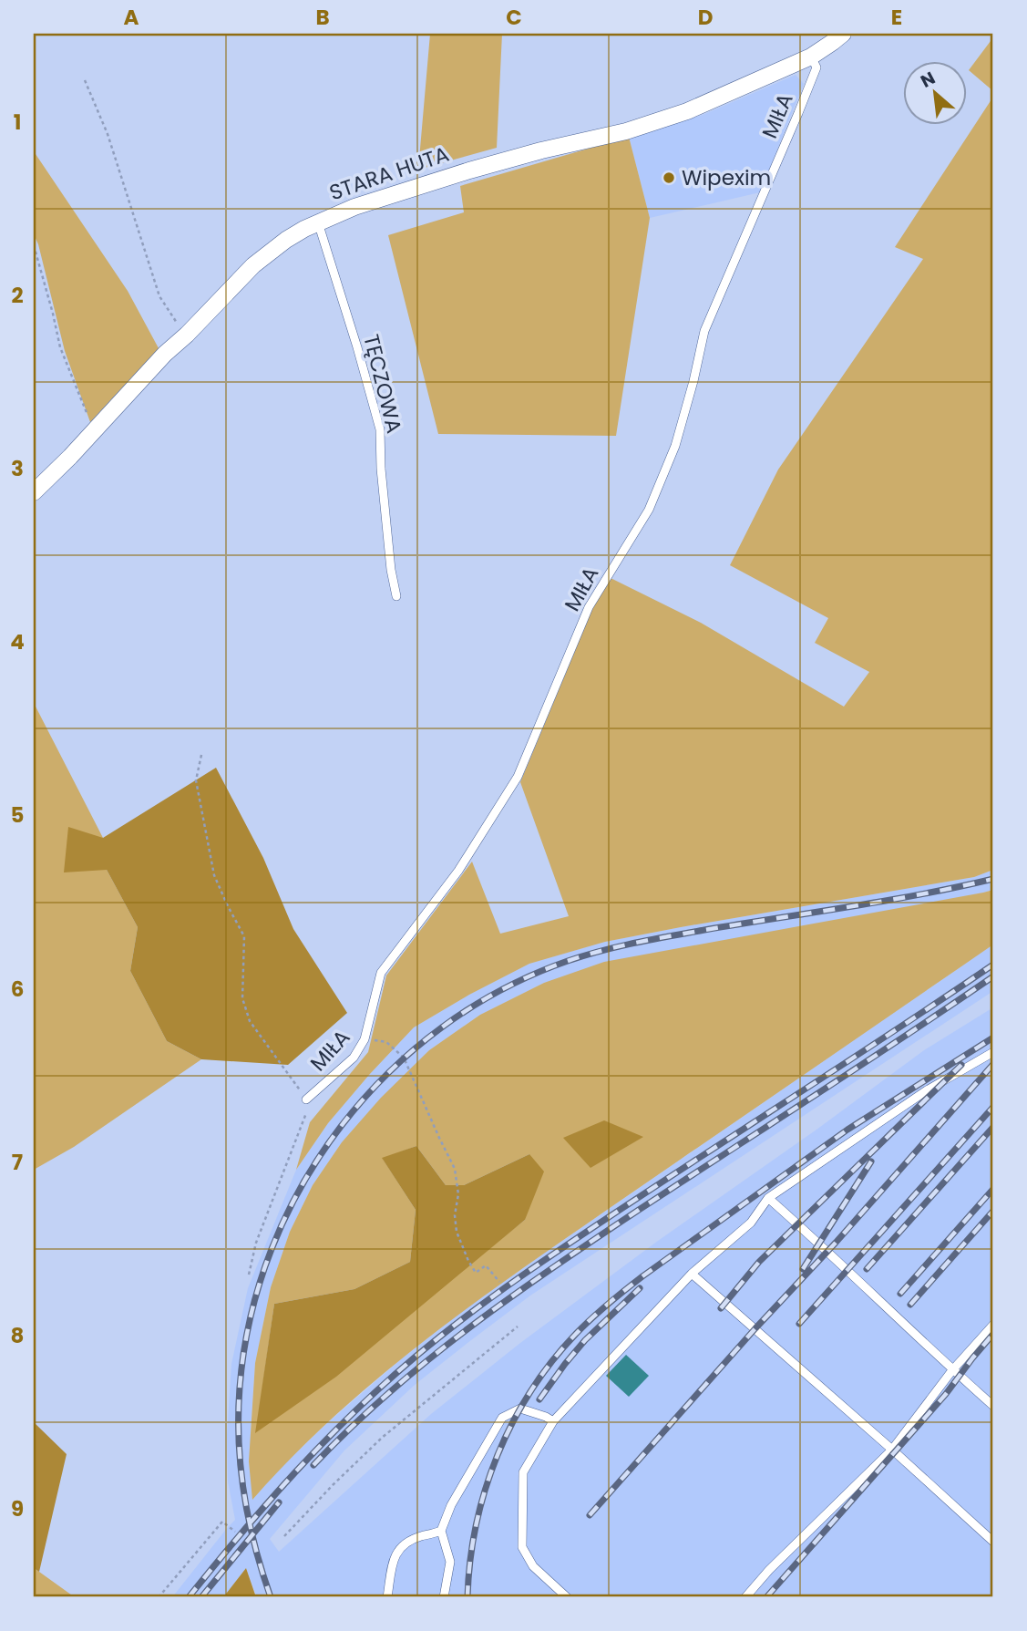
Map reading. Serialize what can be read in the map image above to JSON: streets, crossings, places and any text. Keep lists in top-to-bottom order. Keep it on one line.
{"streets":{"street":["STARA HUTA"],"lane":["MIŁA","TĘCZOWA"]},"crossings":[["MIŁA","STARA HUTA"],["STARA HUTA","TĘCZOWA"]],"places":["Wipexim"],"north":"top left","grid":{"columns":["A","B","C","D","E"],"rows":["1","2","3","4","5","6","7","8","9"]}}
